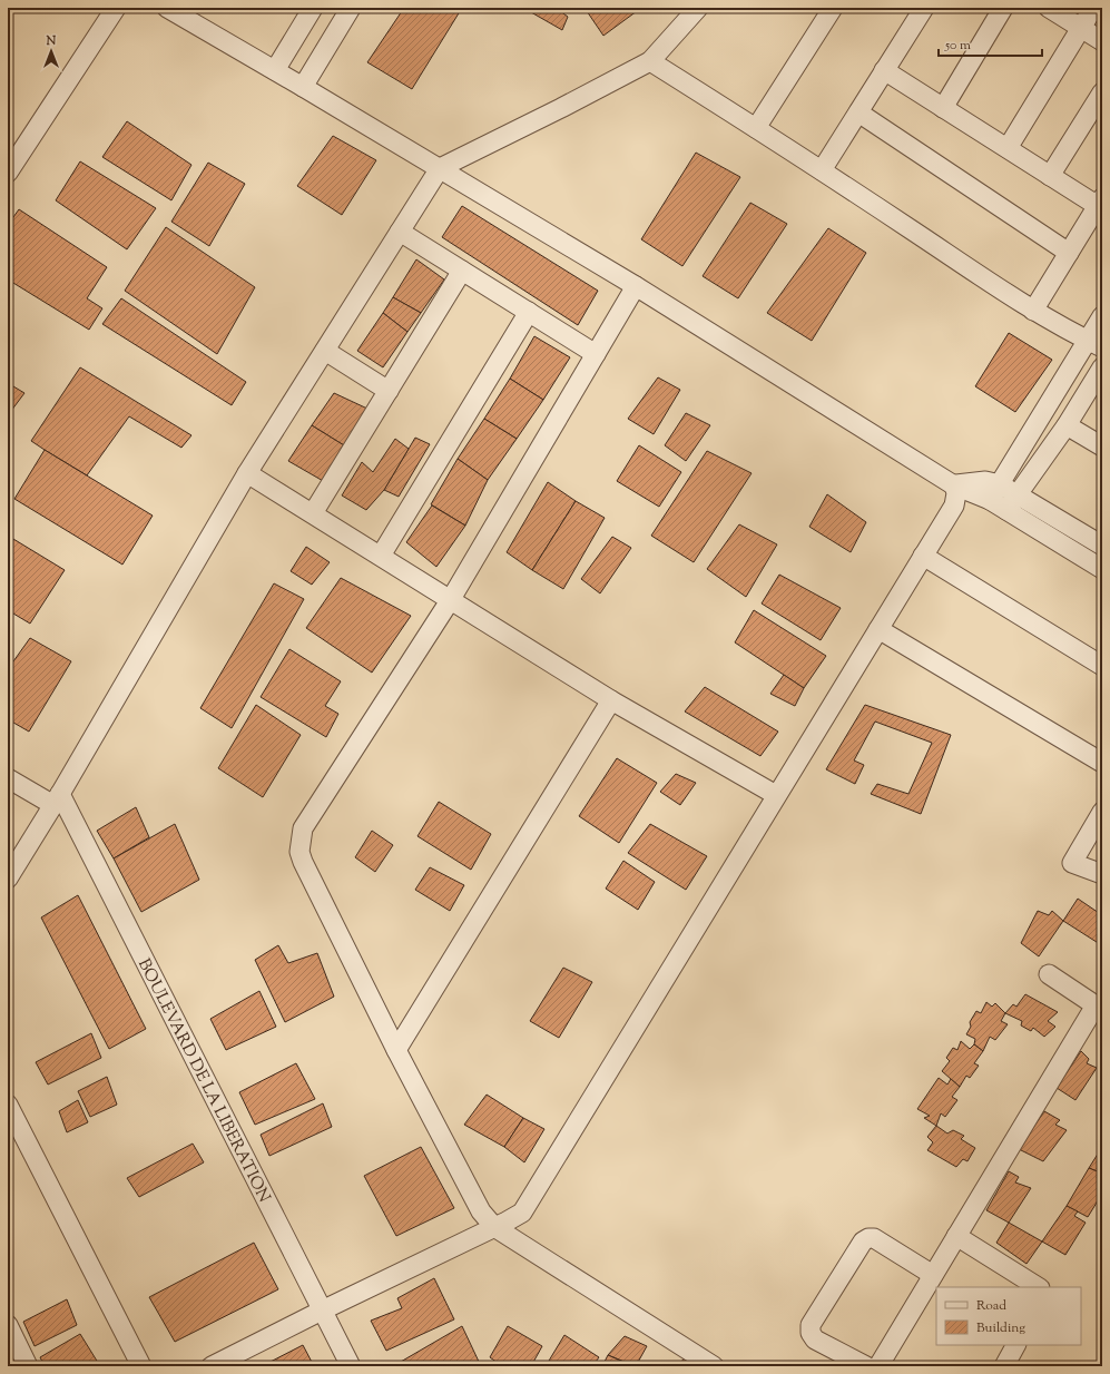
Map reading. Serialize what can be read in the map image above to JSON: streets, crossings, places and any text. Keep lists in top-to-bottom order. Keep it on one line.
{"streets":{"street":["BOULEVARD DE LA LIBERATION"]},"legend":["Road","Building"],"scale_bar":"50 m","north":"top"}
